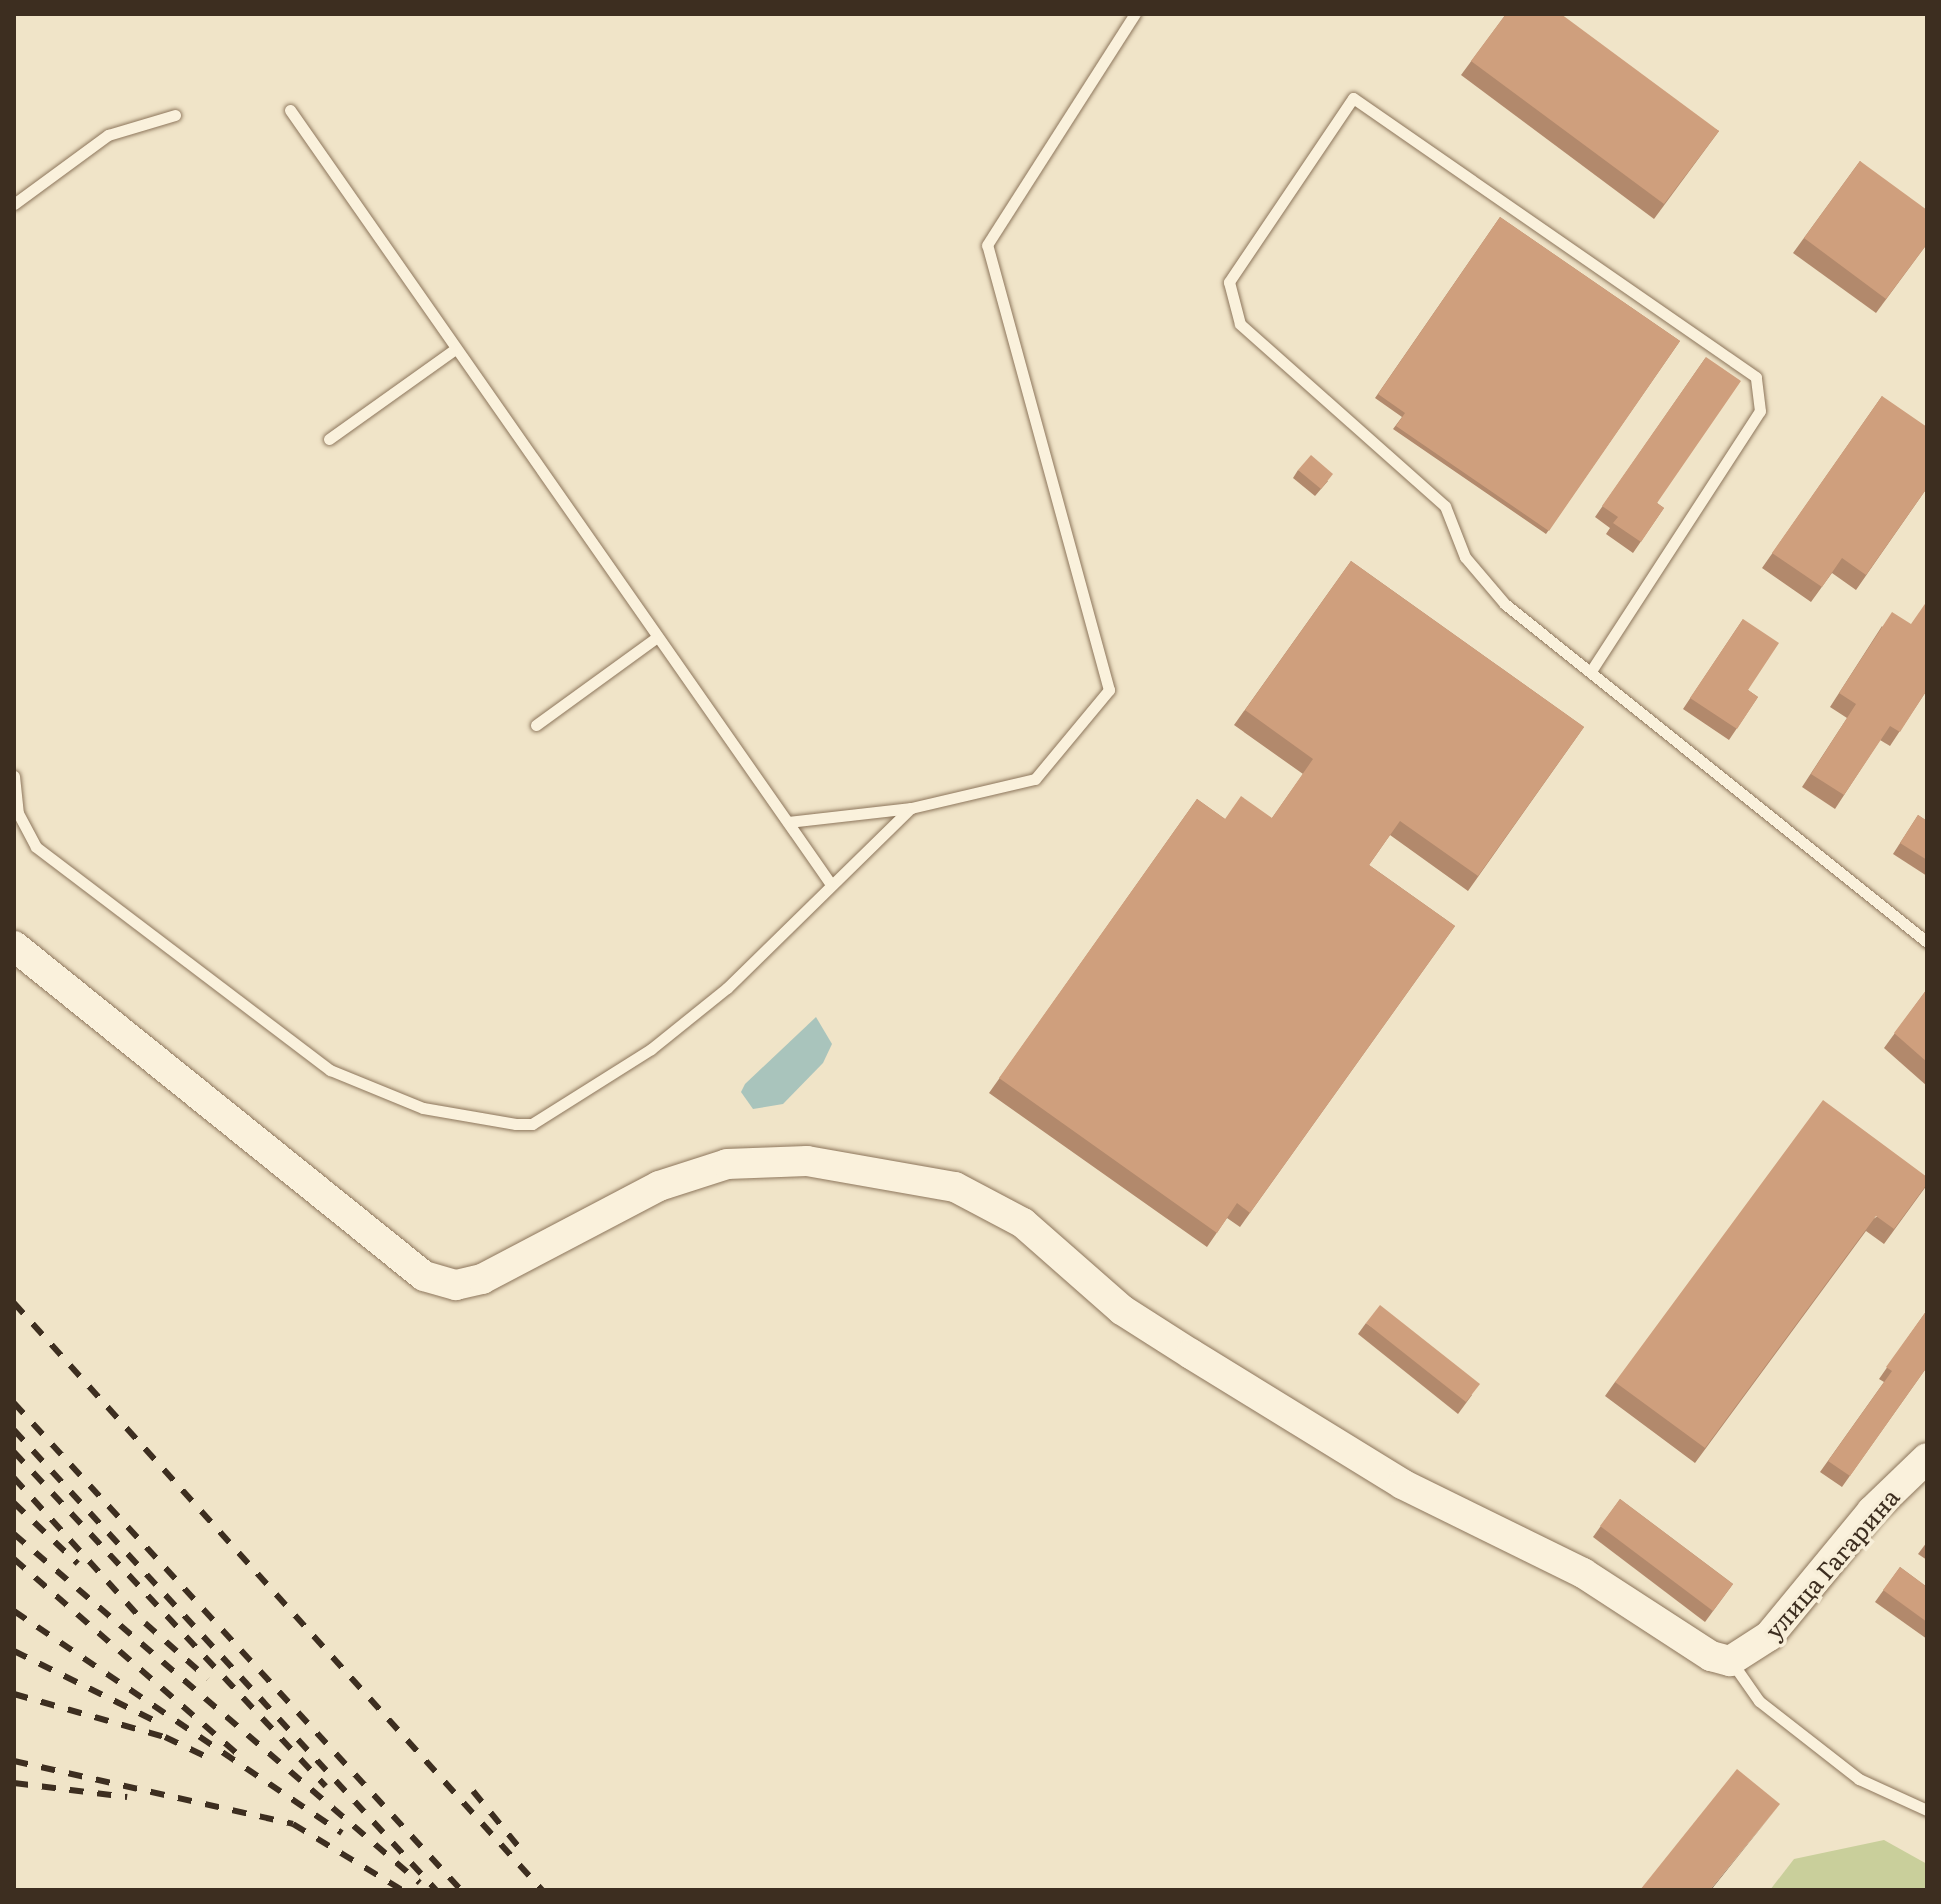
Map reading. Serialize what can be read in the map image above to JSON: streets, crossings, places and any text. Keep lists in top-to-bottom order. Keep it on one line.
{"streets":{"street":["улица Гагарина"]}}
